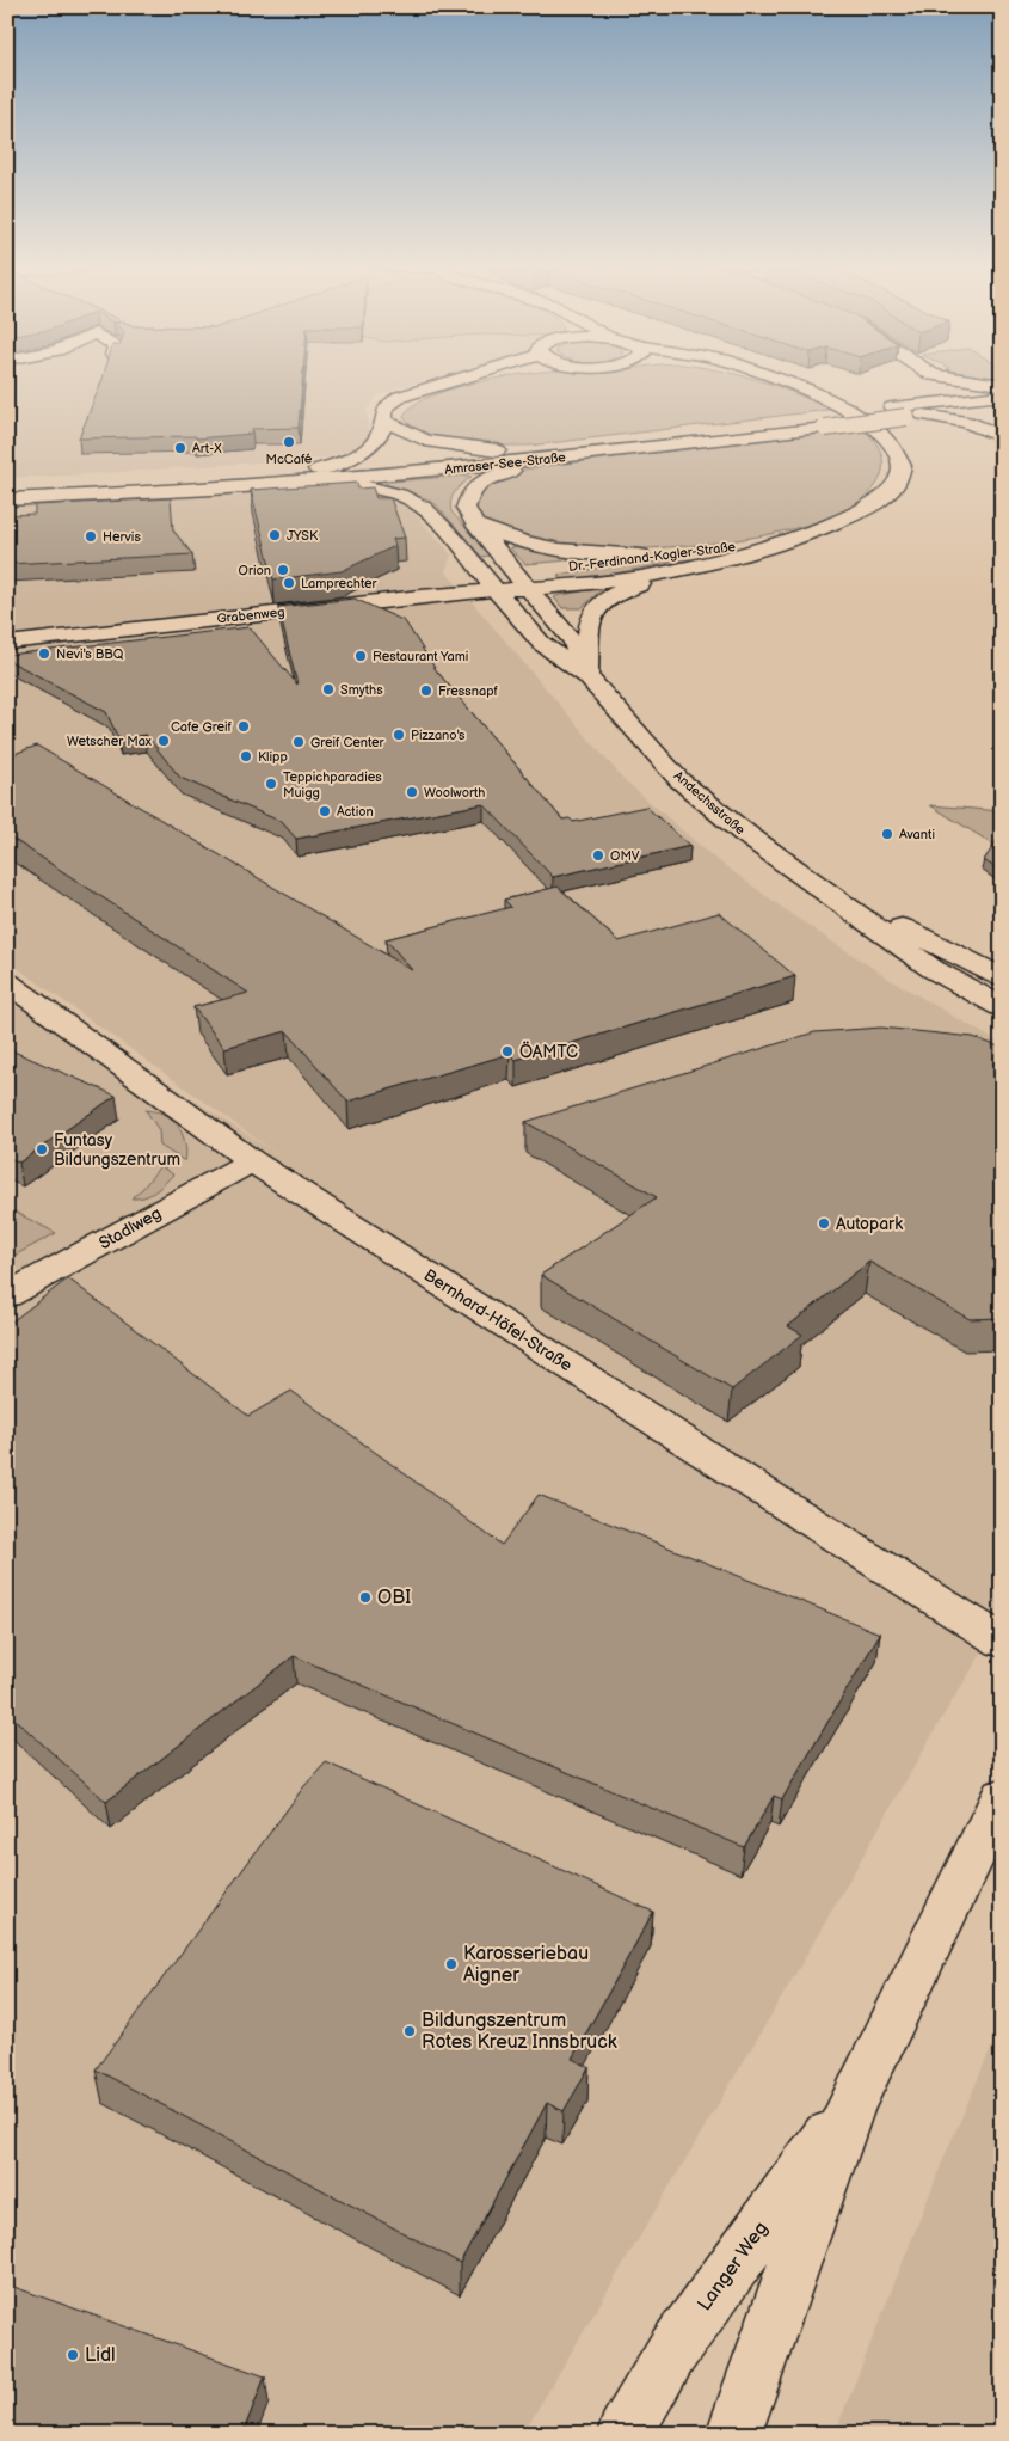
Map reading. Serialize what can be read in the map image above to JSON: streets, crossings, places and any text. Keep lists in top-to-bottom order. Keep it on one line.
{"streets":{"main road":["Amraser-See-Straße","Dr.-Ferdinand-Kogler-Straße","Grabenweg","Andechsstraße","Stadlweg","Bernhard-Höfel-Straße","Langer Weg"]},"crossings":[["Amraser-See-Straße","Andechsstraße"],["Dr.-Ferdinand-Kogler-Straße","Grabenweg"],["Dr.-Ferdinand-Kogler-Straße","Andechsstraße"],["Grabenweg","Andechsstraße"],["Stadlweg","Bernhard-Höfel-Straße"]],"places":["McCafé","Art-X","JYSK","Hervis","Orion","Lamprechter","Nevi's BBQ","Restaurant Yami","Smyths","Fressnapf","Cafe Greif","Pizzano's","Wetscher Max","Greif Center","Klipp","Teppichparadies Muigg","Woolworth","Action","Avanti","OMV","ÖAMTC","Funtasy Bildungszentrum","Autopark","OBI","Karosseriebau Aigner","Bildungszentrum Rotes Kreuz Innsbruck","Lidl"]}
